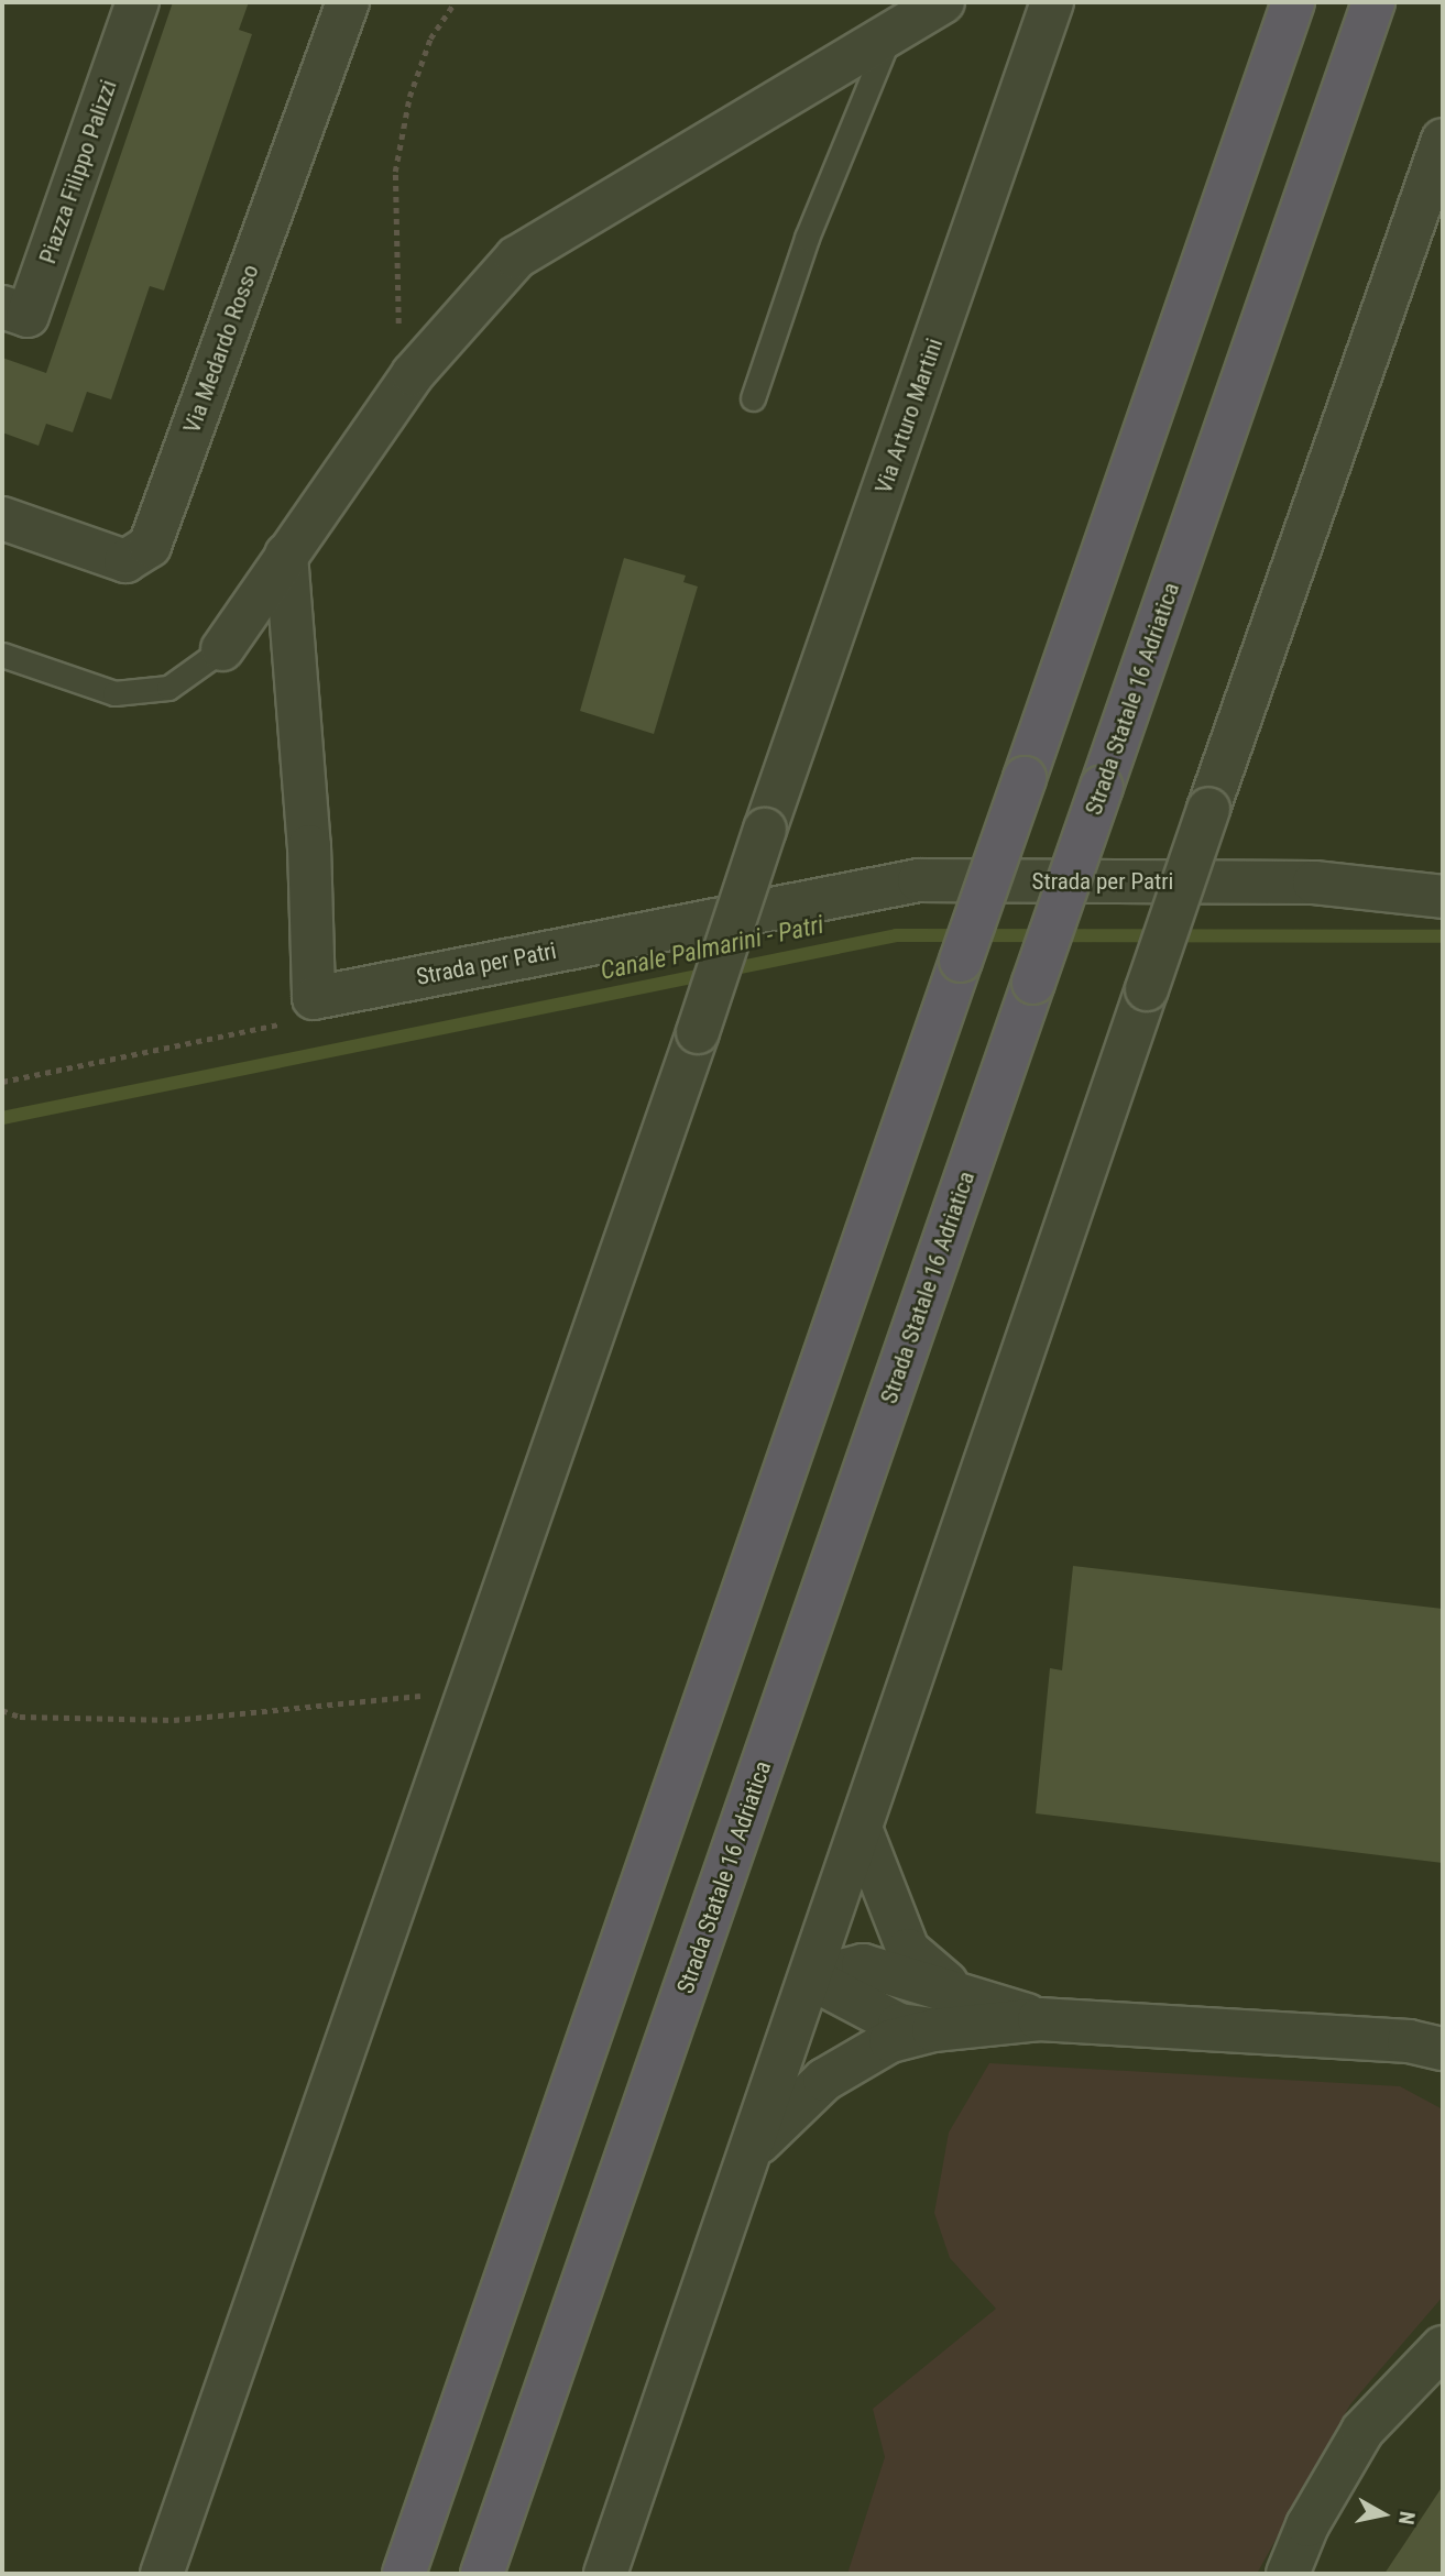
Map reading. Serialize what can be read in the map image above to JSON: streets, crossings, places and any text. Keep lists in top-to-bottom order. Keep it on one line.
{"streets":{"highway":["Strada Statale 16 Adriatica"],"street":["Piazza Filippo Palizzi","Via Medardo Rosso","Via Arturo Martini","Strada per Patri"]},"water":["Canale Palmarini - Patri"],"north":"right"}
